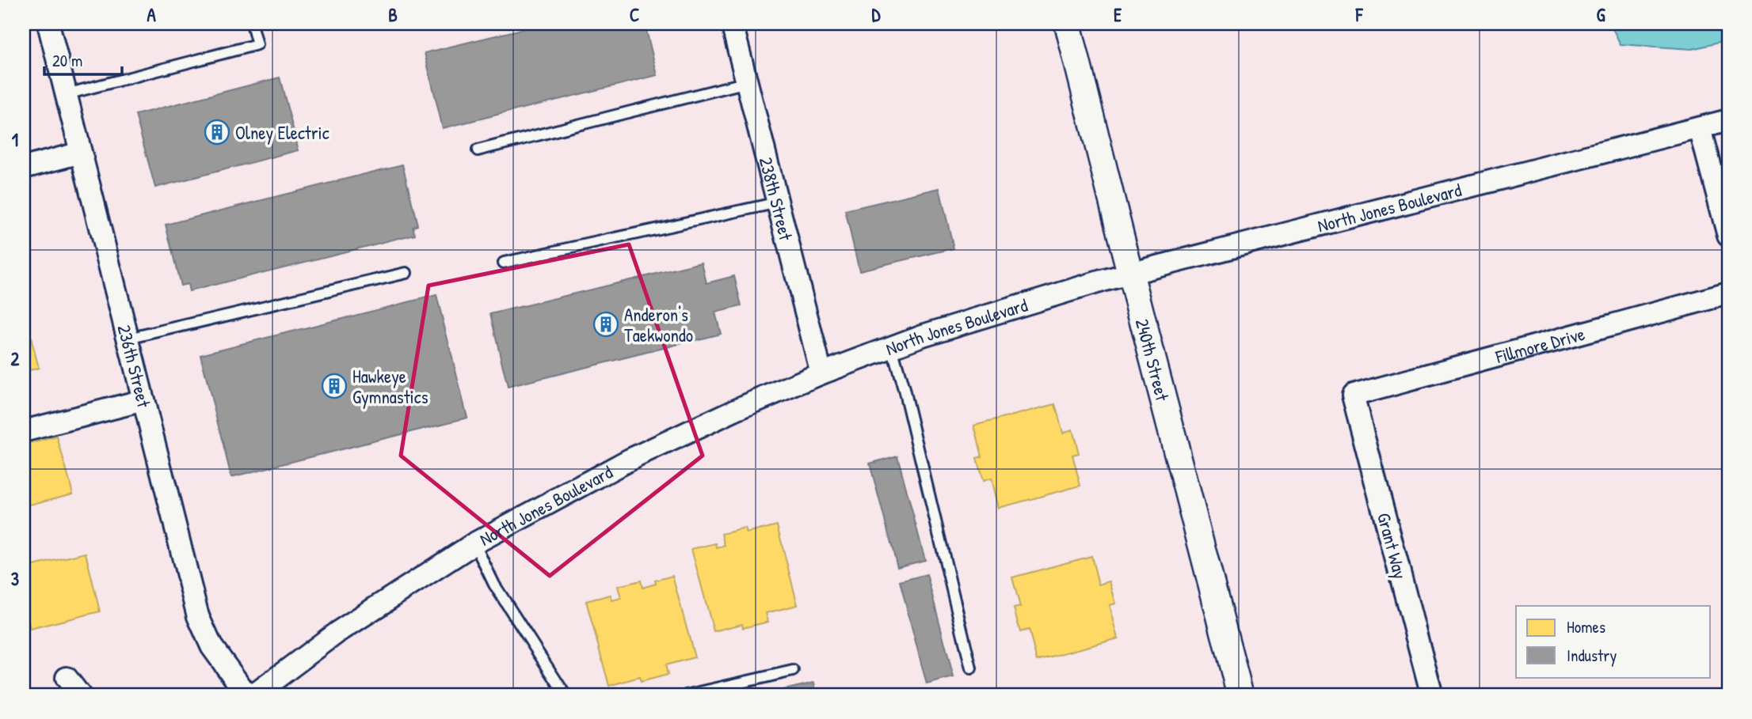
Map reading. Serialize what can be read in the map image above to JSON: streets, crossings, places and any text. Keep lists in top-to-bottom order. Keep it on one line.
{"streets":{"street":["238th Street","North Jones Boulevard","Fillmore Drive","240th Street","236th Street","Grant Way"]},"crossings":[["238th Street","North Jones Boulevard"],["North Jones Boulevard","240th Street"],["Fillmore Drive","Grant Way"]],"places":{"building":["Olney Electric","Anderon's Taekwondo","Hawkeye Gymnastics"]},"legend":["Homes","Industry"],"scale_bar":"20 m","grid":{"columns":["A","B","C","D","E","F","G"],"rows":["1","2","3"]}}
